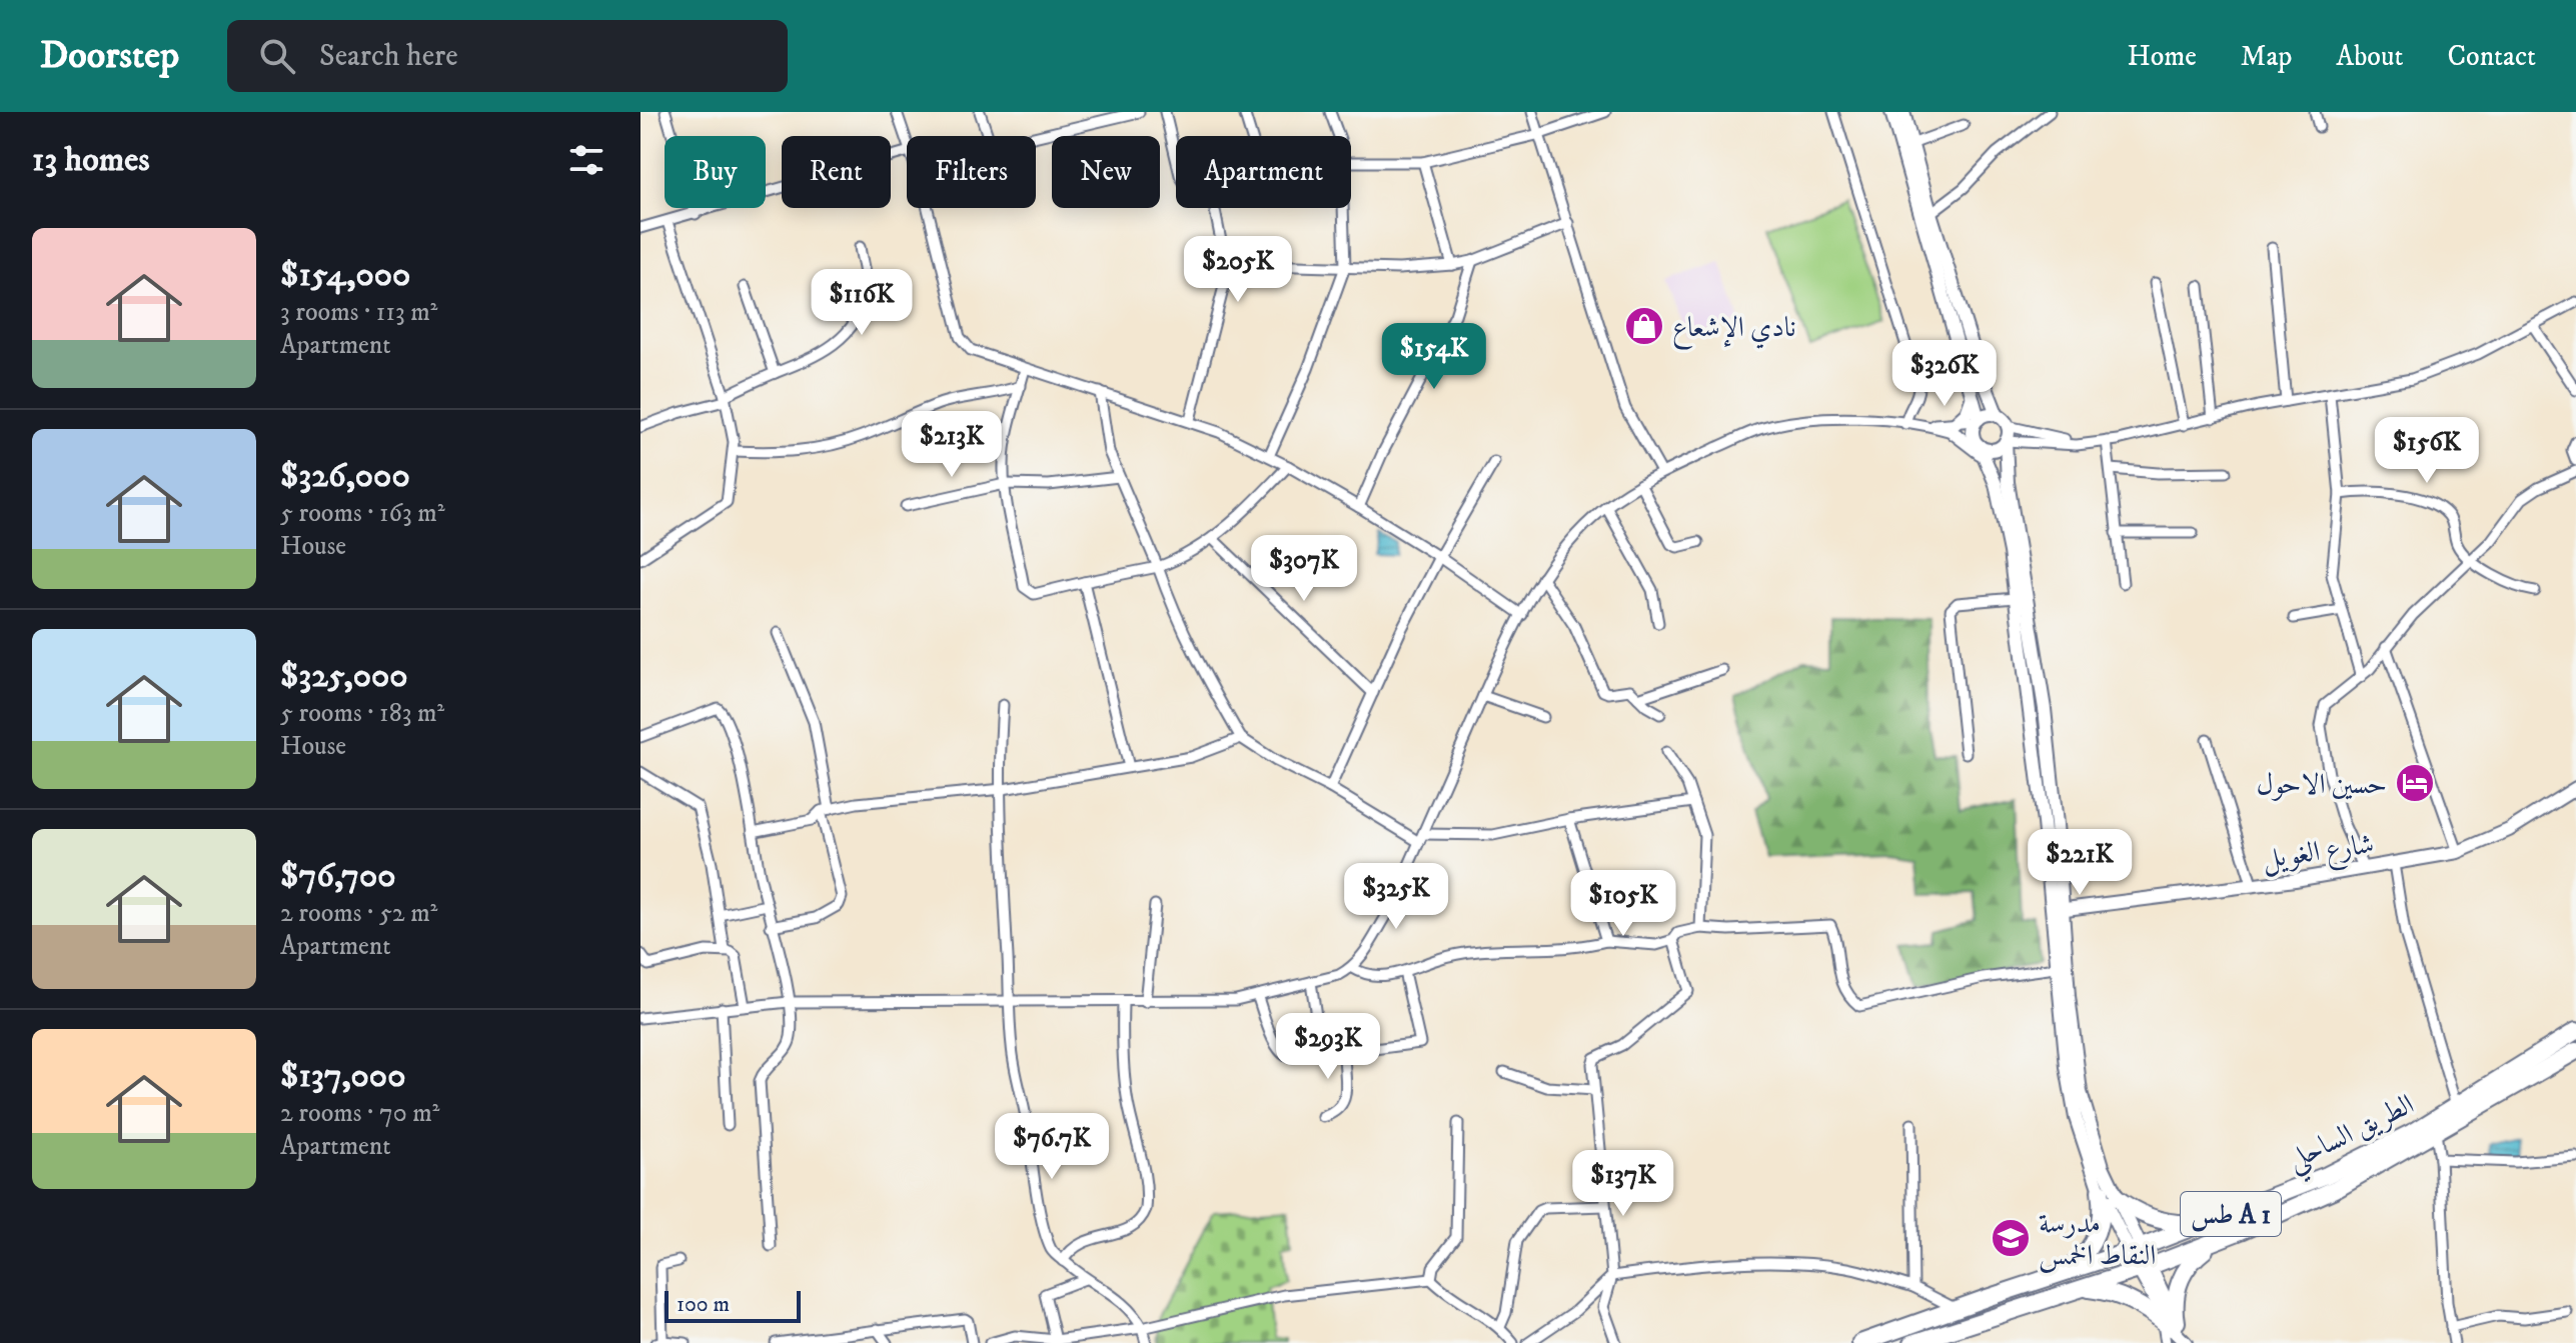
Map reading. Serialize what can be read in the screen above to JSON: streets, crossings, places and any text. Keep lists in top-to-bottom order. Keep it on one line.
{"streets":{"highway":["الطريق الساحلي","طس A 1"],"street":["شارع الغويل"]},"places":{"shop":["نادي الإشعاع"],"hotel":["حسين الاحول"],"school or university":["مدرسة النقاط الخمس"]},"scale_bar":"100 m","page":{"header":"Doorstep","search":"Search here","nav":["Home","Map","About","Contact"],"heading":"13 homes","chip":["Buy","Rent","Filters","New","Apartment"],"list":[{"name":"$154,000","note":"3 rooms · 113 m² · Apartment"},{"name":"$326,000","note":"5 rooms · 163 m² · House"},{"name":"$325,000","note":"5 rooms · 183 m² · House"},{"name":"$76,700","note":"2 rooms · 52 m² · Apartment"},{"name":"$137,000","note":"2 rooms · 70 m² · Apartment"}],"price":["$205K","$116K","$154K","$326K","$213K","$156K","$307K","$221K","$325K","$105K","$293K","$76.7K","$137K"],"scale":"100 m"}}
